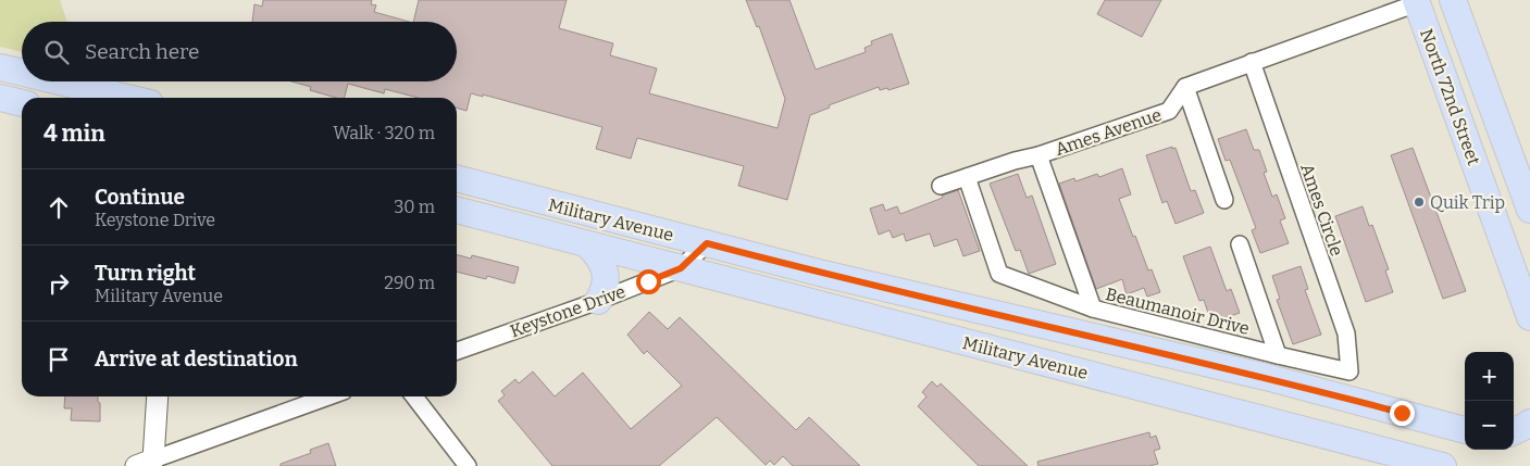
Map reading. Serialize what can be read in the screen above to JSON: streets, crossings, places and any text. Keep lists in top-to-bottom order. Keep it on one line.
{"streets":{"main road":["North 72nd Street","Military Avenue"],"street":["Ames Avenue","Ames Circle","Keystone Drive","Beaumanoir Drive"]},"crossings":[["Ames Avenue","Beaumanoir Drive"],["Ames Circle","Beaumanoir Drive"],["Military Avenue","Keystone Drive"]],"places":["Quik Trip"],"page":{"search":"Search here","heading":["4 min","Walk · 320 m"],"list":[["Continue","Keystone Drive","30 m"],["Turn right","Military Avenue","290 m"],"Arrive at destination"],"map_buttons":["+","−"]}}
